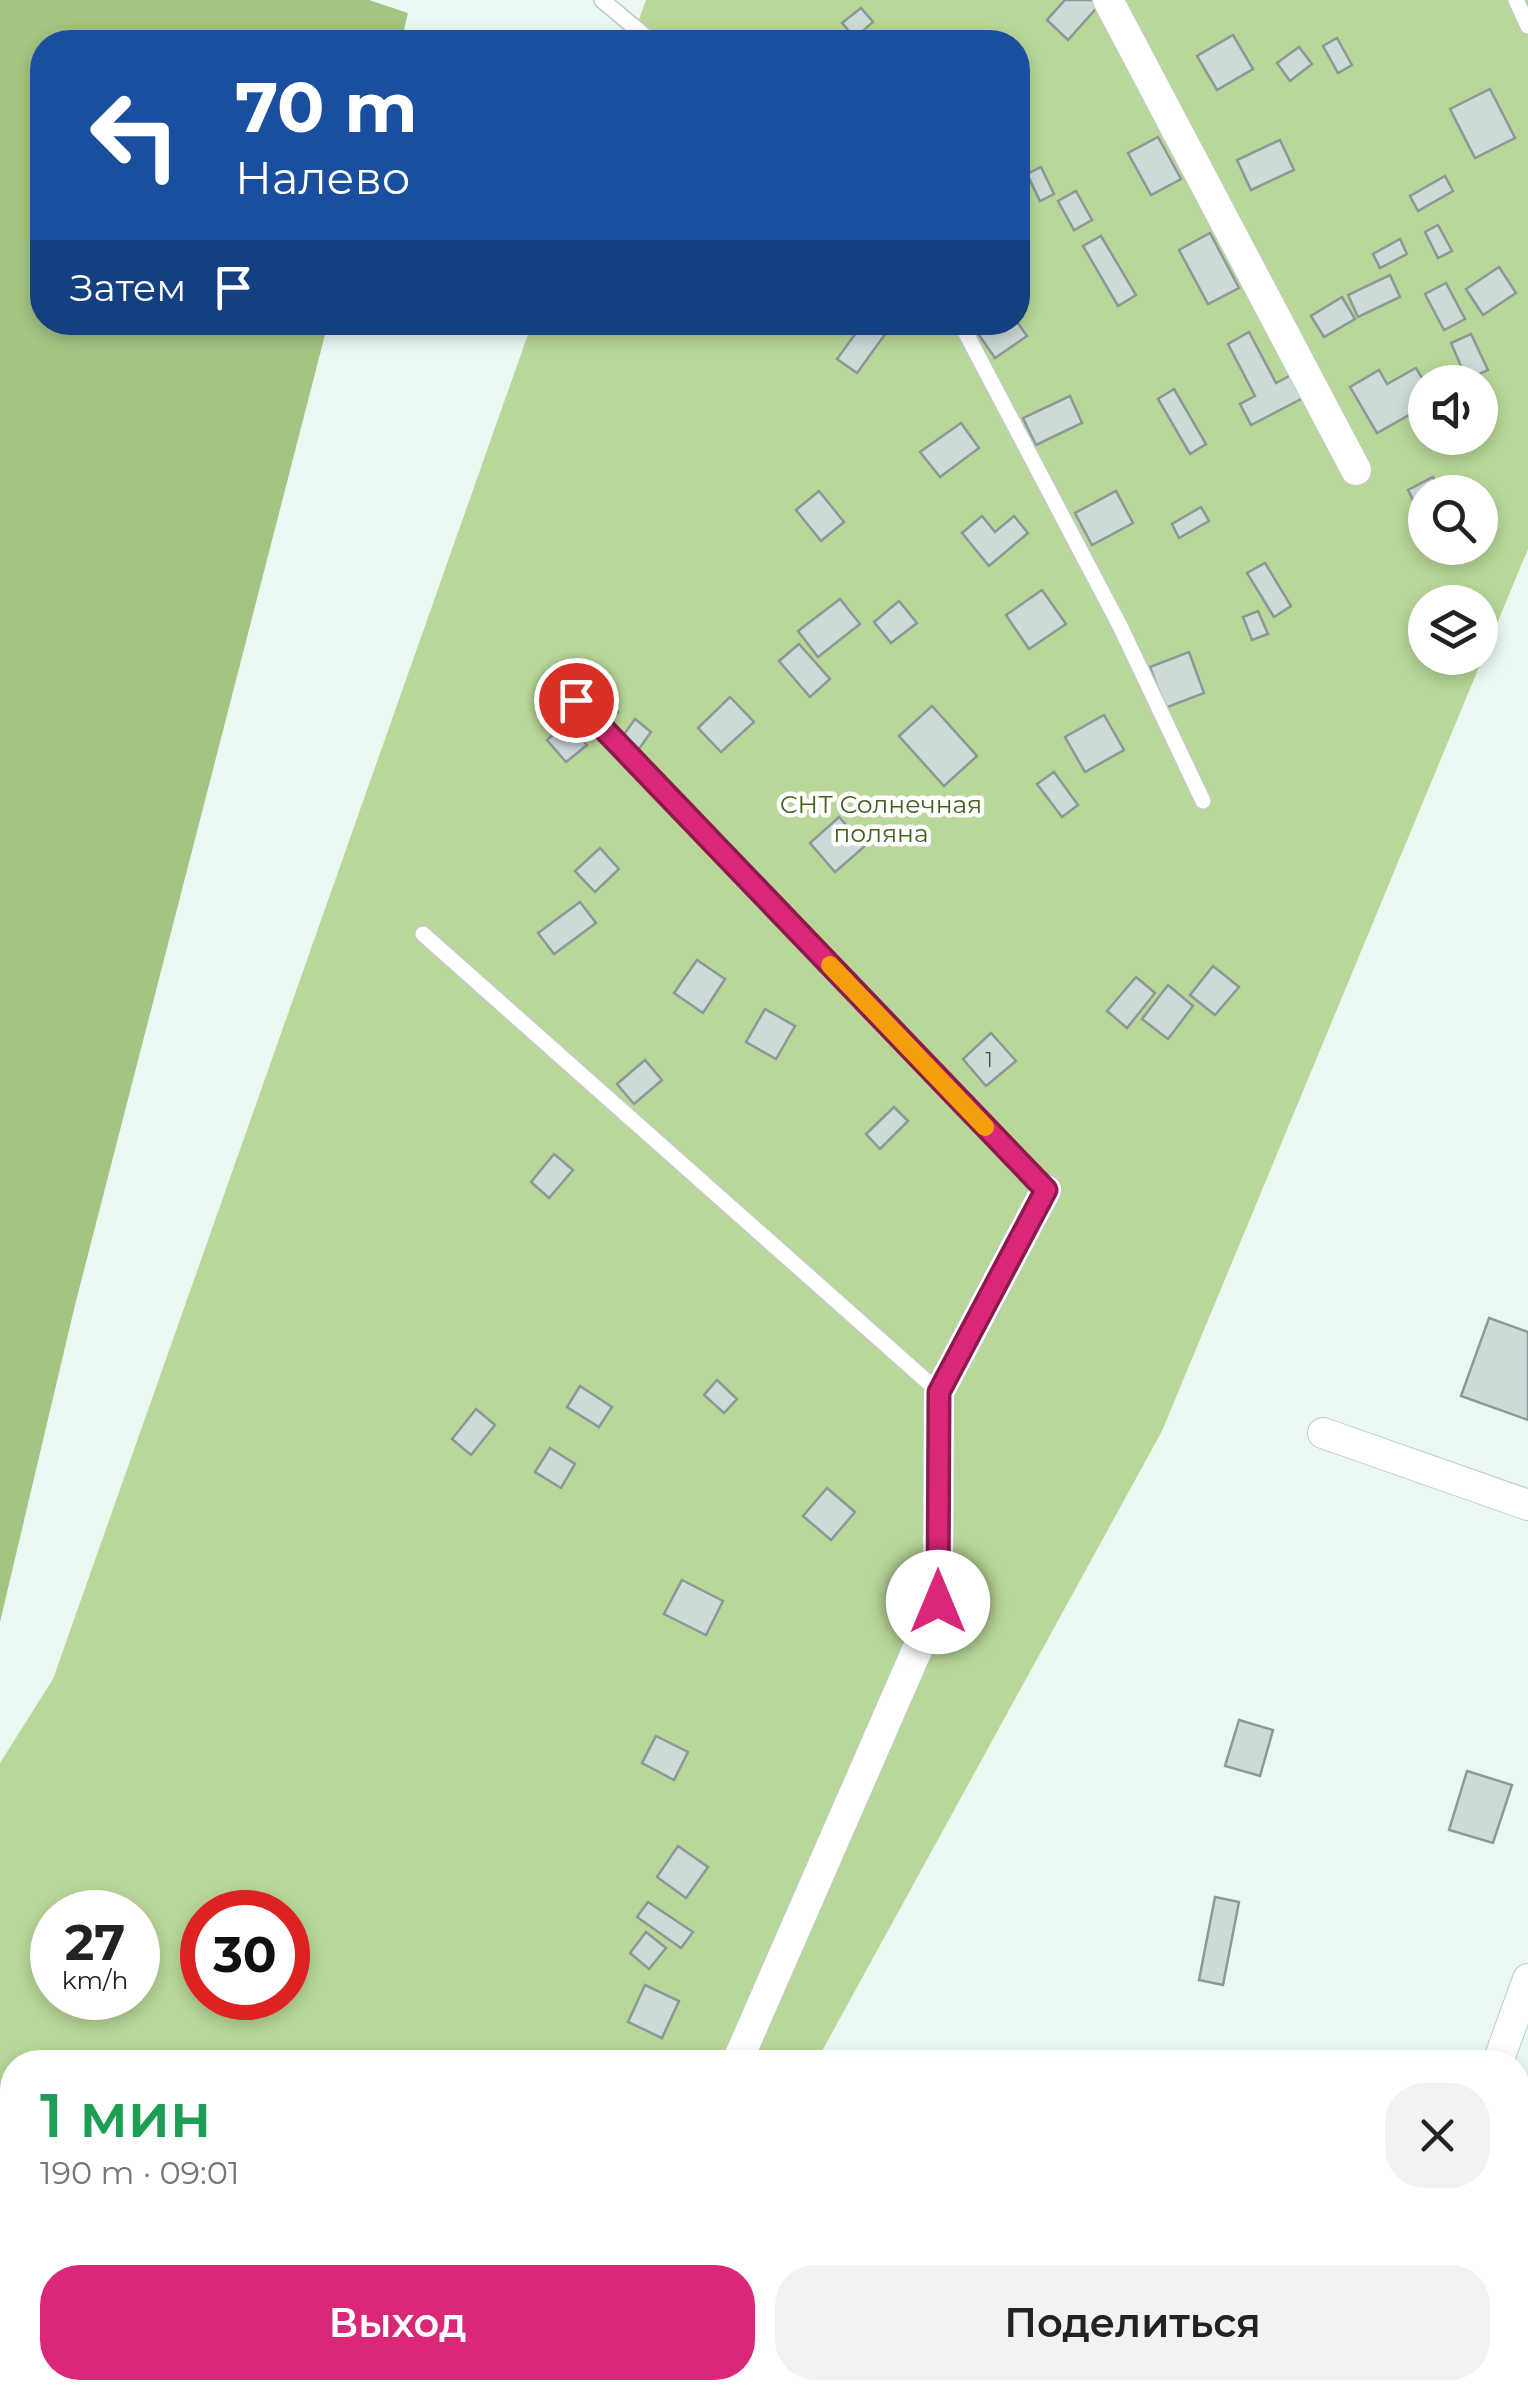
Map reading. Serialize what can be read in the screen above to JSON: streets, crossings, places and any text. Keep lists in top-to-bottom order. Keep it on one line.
{"parks":["СНТ Солнечная поляна"],"house_numbers":["1"],"page":{"turn":["70 m","Налево"],"then":"Затем","speed":"27 km/h","limit":"30","heading":["1 мин","190 m · 09:01"],"buttons":["Выход","Поделиться"]}}
